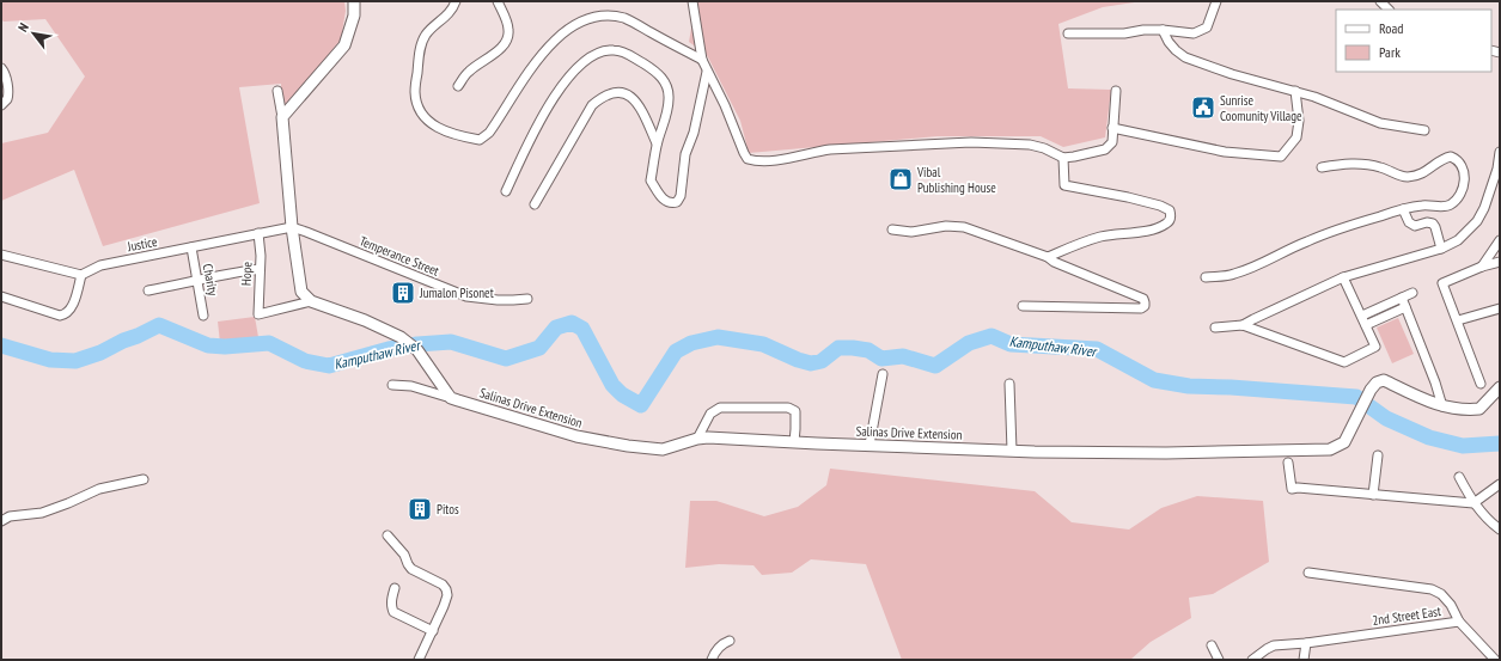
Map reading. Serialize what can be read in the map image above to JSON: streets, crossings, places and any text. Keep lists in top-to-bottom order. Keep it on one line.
{"streets":{"street":["Justice","Temperance Street","Hope","Charity","Salinas Drive Extension","2nd Street East"]},"crossings":[["Justice","Temperance Street"],["Justice","Hope"],["Justice","Charity"]],"water":["Kamputhaw River"],"places":{"public building":["Sunrise Coomunity Village"],"shop":["Vibal Publishing House"],"building":["Jumalon Pisonet","Pitos"]},"legend":["Road","Park"],"north":"top left"}
